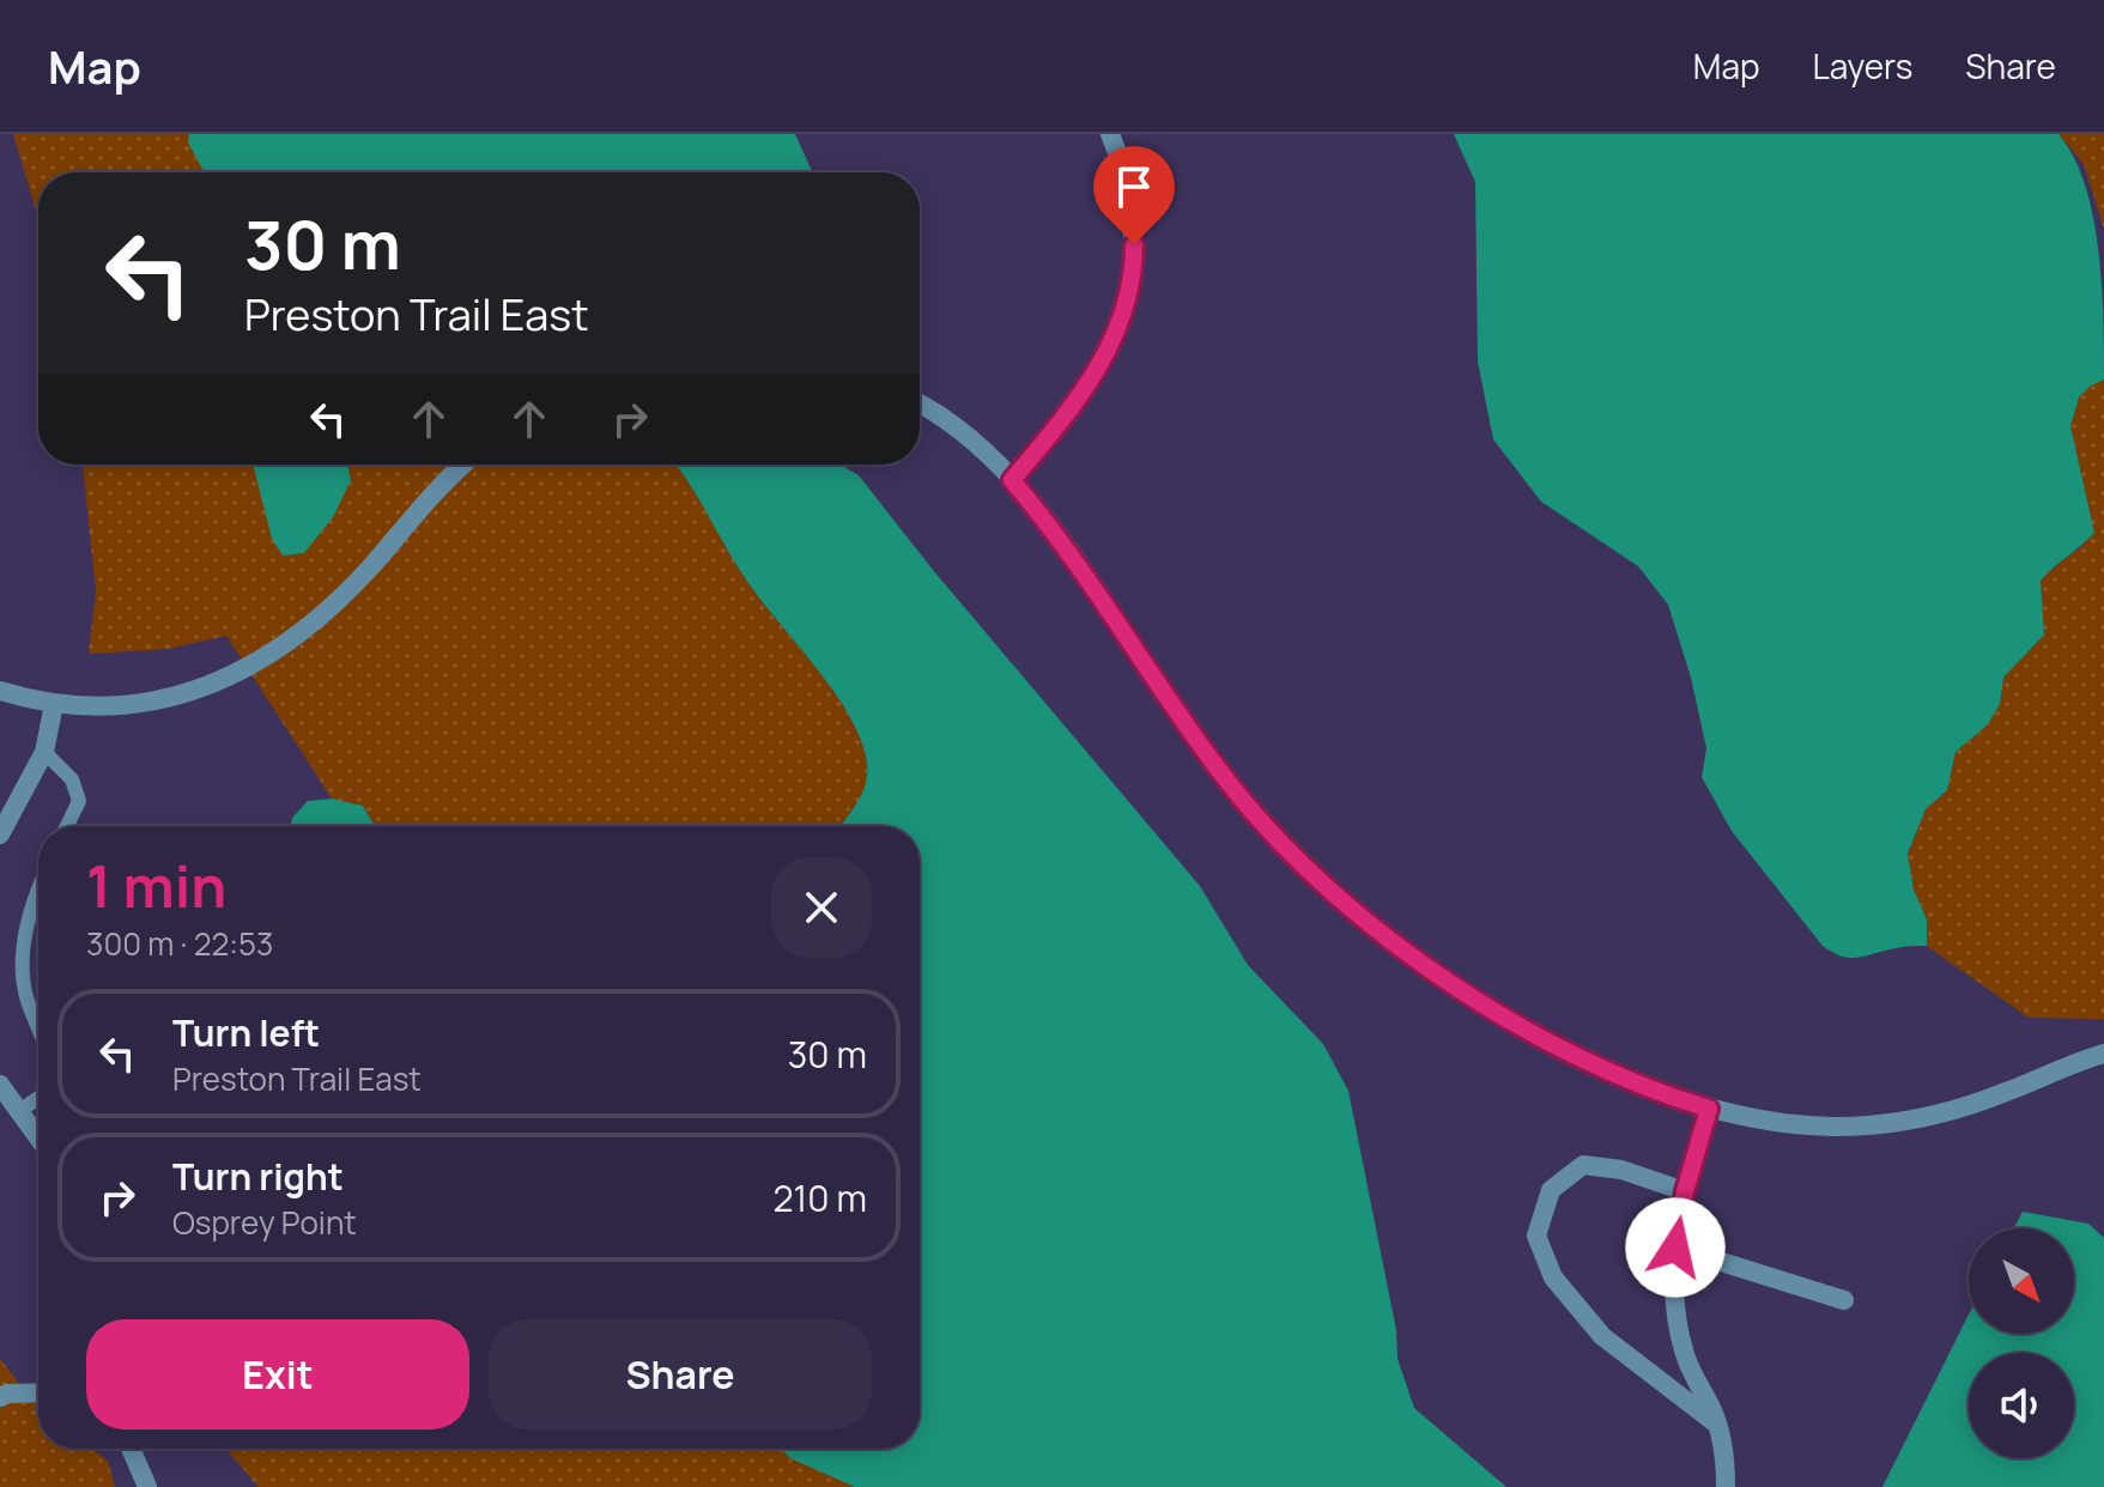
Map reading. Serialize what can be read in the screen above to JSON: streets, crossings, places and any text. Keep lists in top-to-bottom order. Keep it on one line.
{"north":"bottom right","page":{"header":"Map","nav":["Map","Layers","Share"],"turn":["30 m","Preston Trail East"],"heading":["1 min","300 m · 22:53"],"list":[{"name":"Turn left","note":"Preston Trail East","value":"30 m"},{"name":"Turn right","note":"Osprey Point","value":"210 m"}],"buttons":["Exit","Share"]}}
